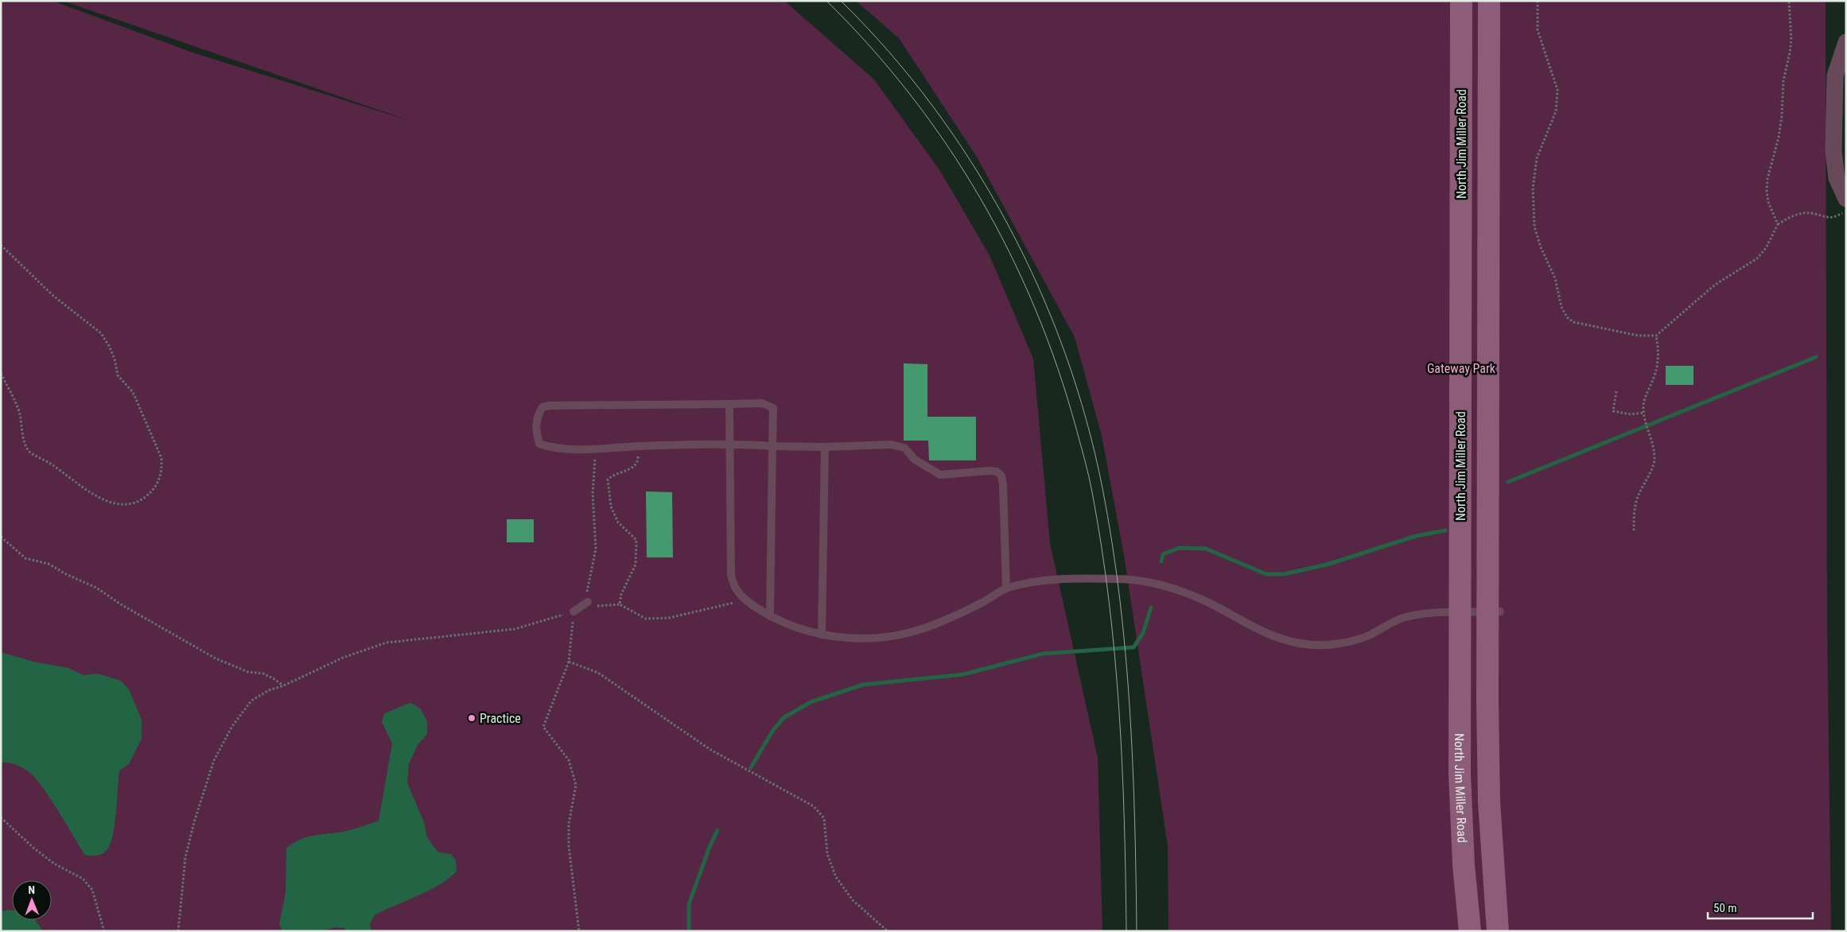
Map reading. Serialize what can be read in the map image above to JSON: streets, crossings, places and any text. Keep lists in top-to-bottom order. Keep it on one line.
{"streets":{"main road":["North Jim Miller Road"]},"parks":["Gateway Park"],"places":["Practice"],"scale_bar":"50 m","north":"top"}
